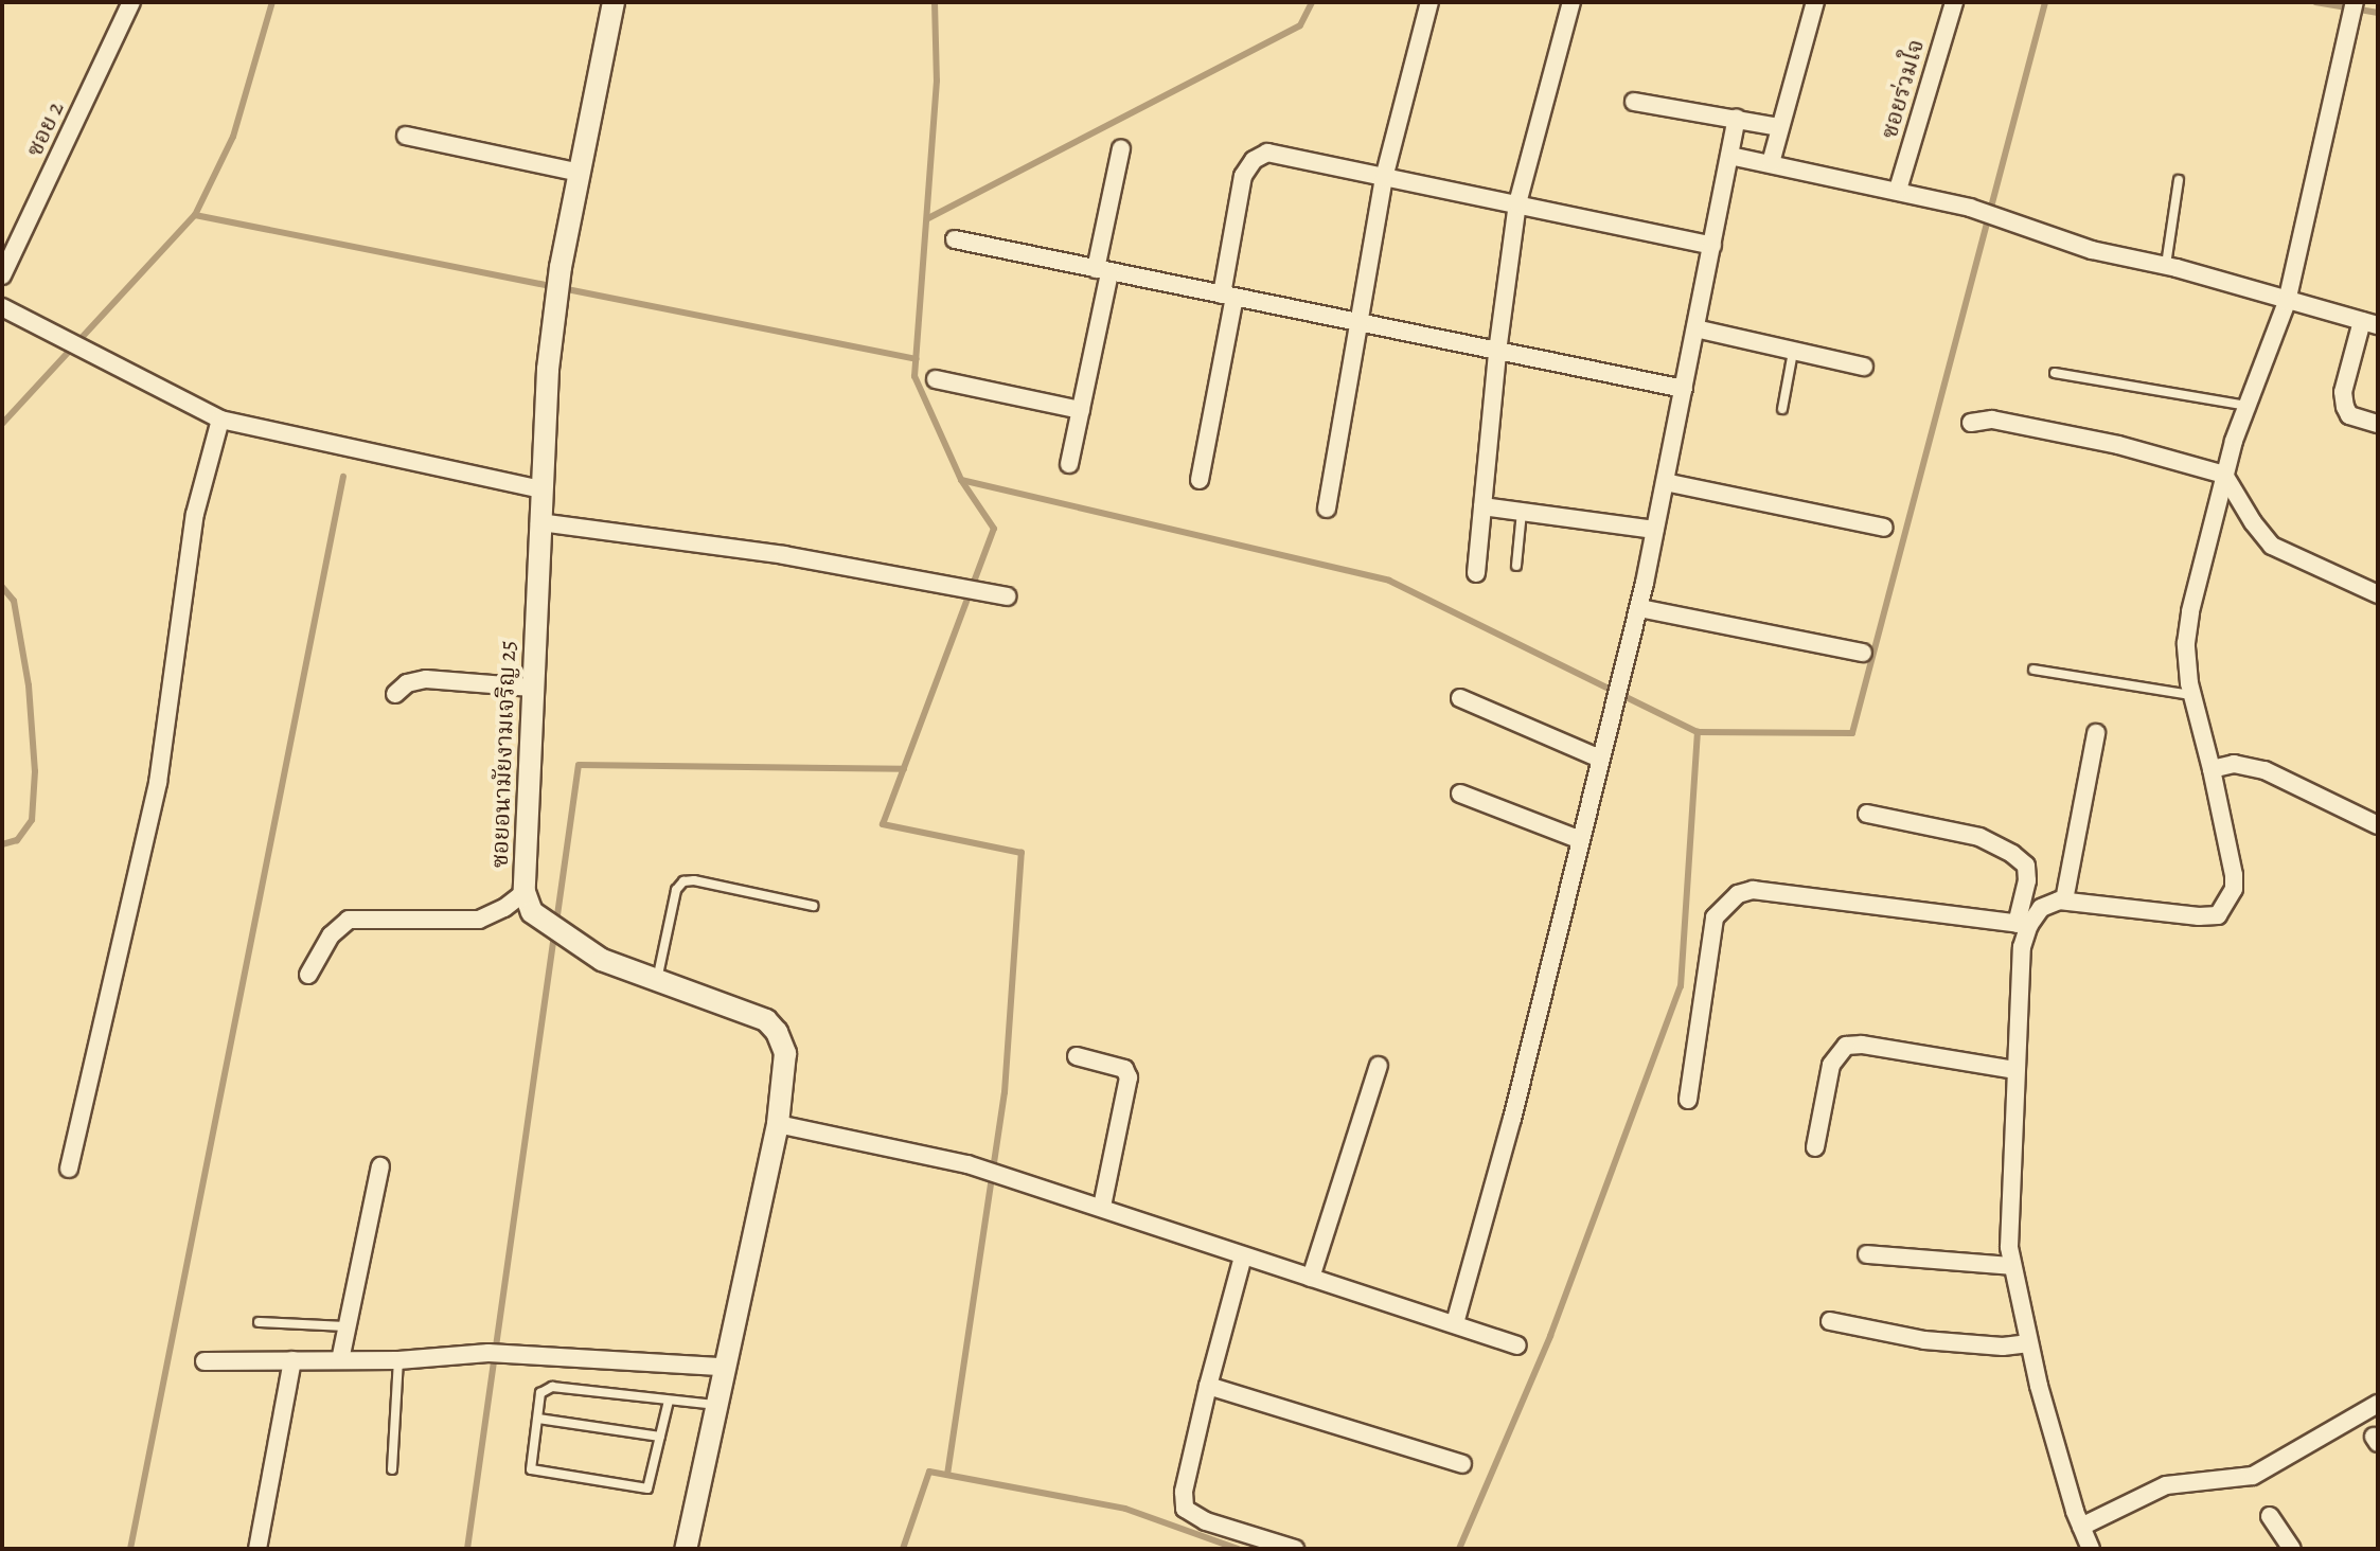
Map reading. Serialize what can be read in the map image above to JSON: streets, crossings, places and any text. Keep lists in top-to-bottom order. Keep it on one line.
{"streets":{"street":["ซอยร่วมใจ","ซอย 2","ซอยอนามัยงามเจริญ 25"]}}
